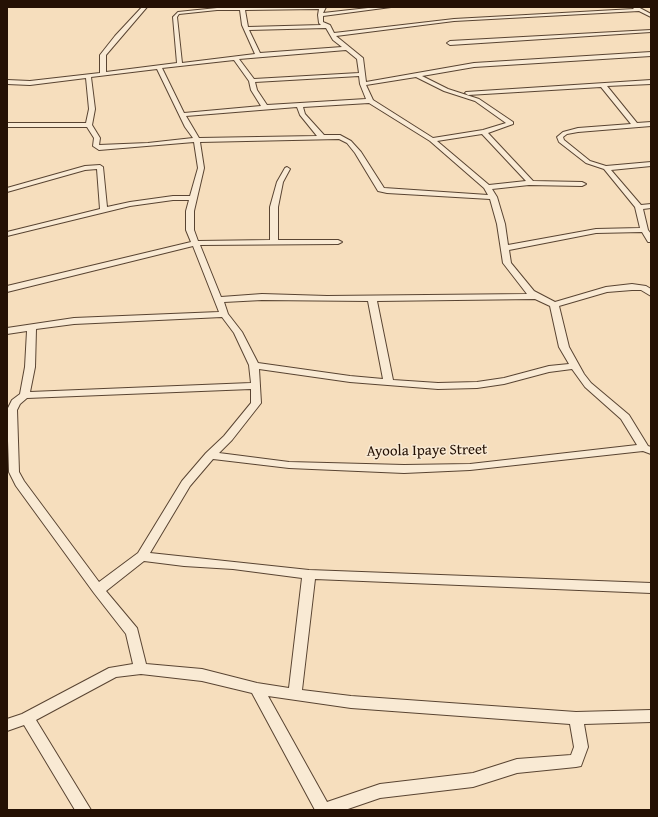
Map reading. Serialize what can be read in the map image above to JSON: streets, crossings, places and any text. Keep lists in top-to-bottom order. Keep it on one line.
{"streets":{"street":["Ayoola Ipaye Street"]}}
